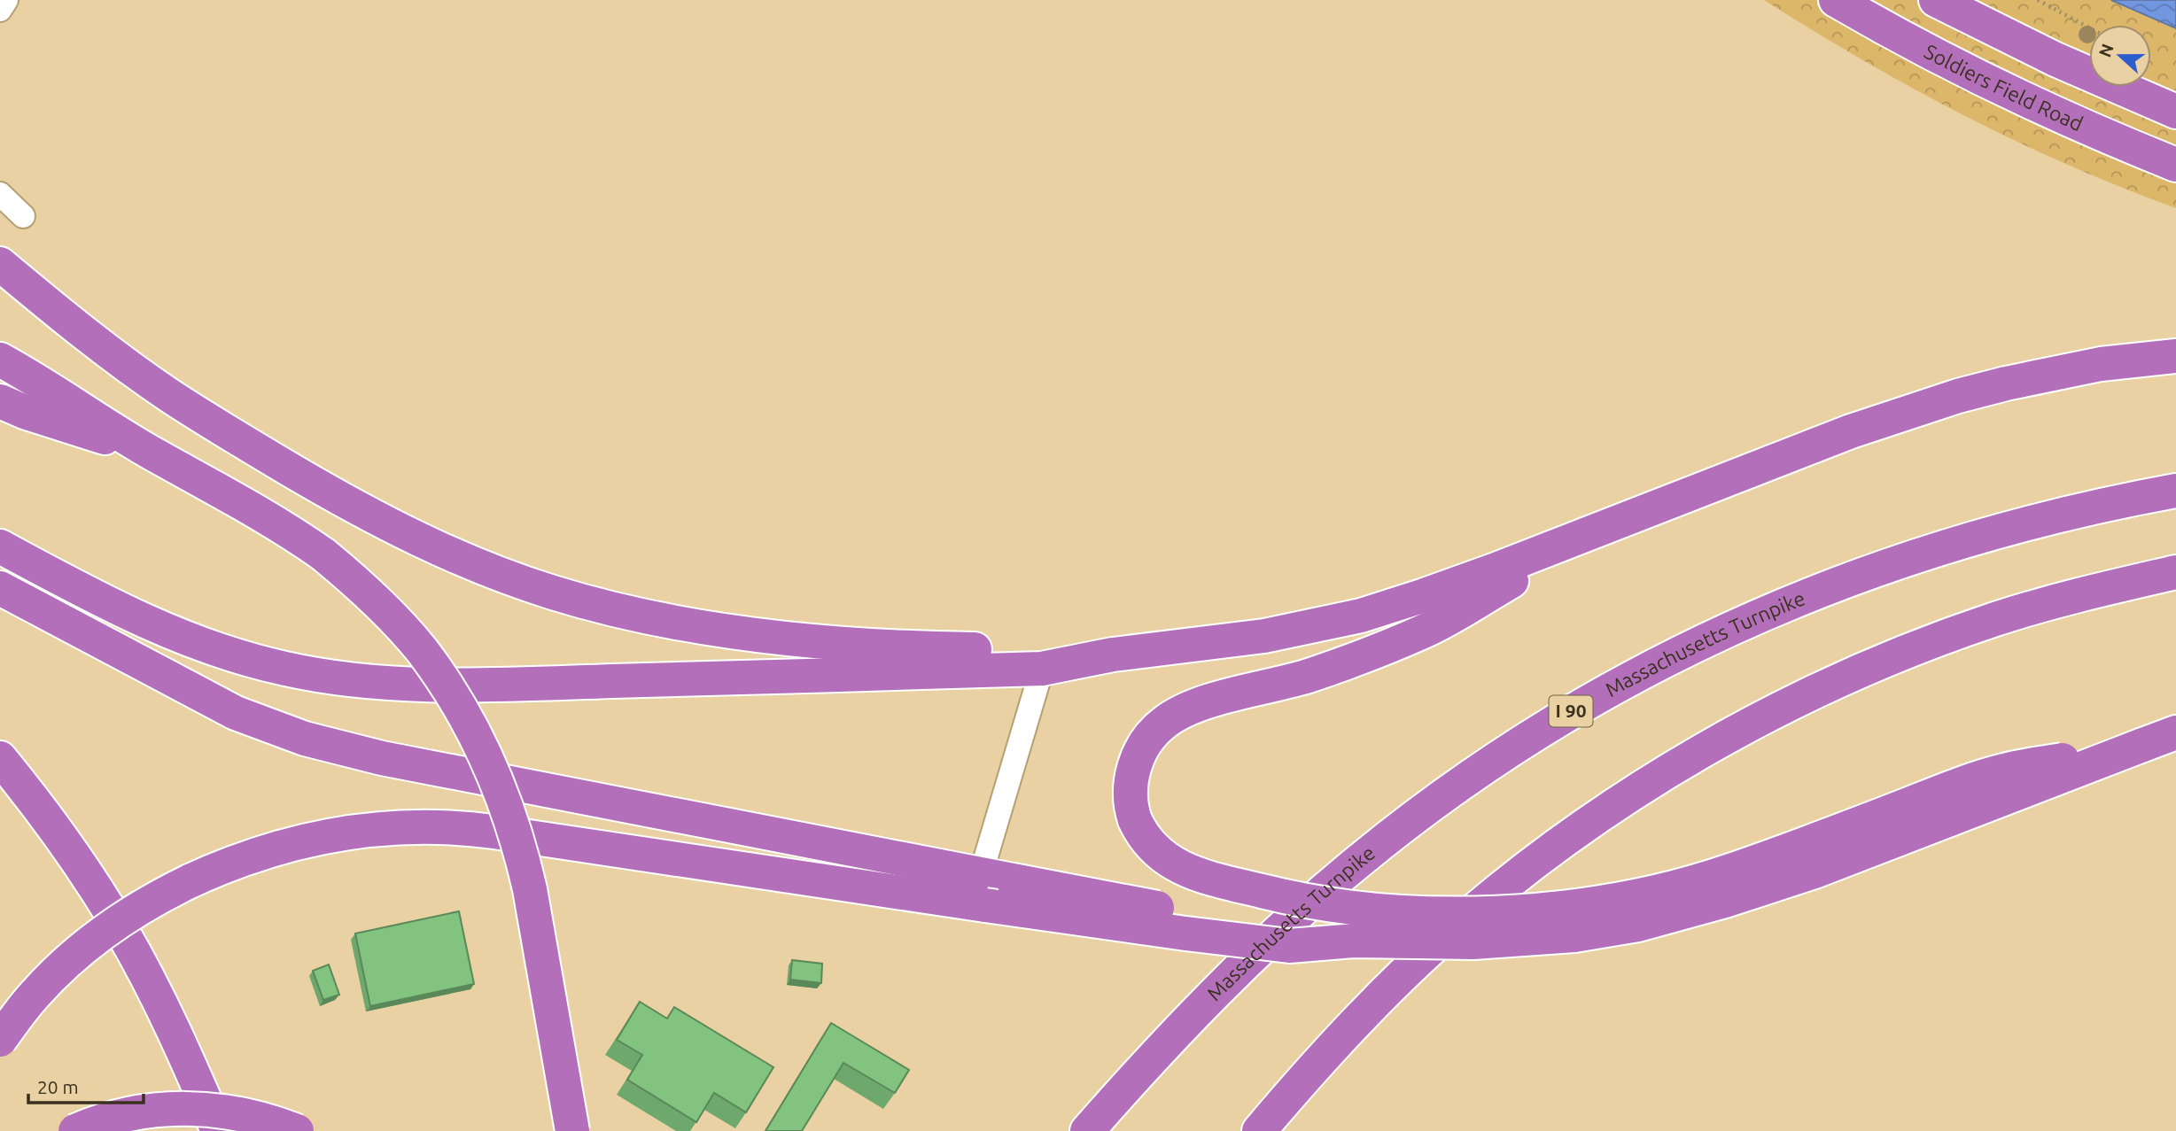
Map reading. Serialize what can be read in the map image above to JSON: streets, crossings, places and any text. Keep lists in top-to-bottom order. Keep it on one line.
{"streets":{"highway":["Soldiers Field Road","Massachusetts Turnpike","I 90"]},"scale_bar":"20 m","north":"left"}
